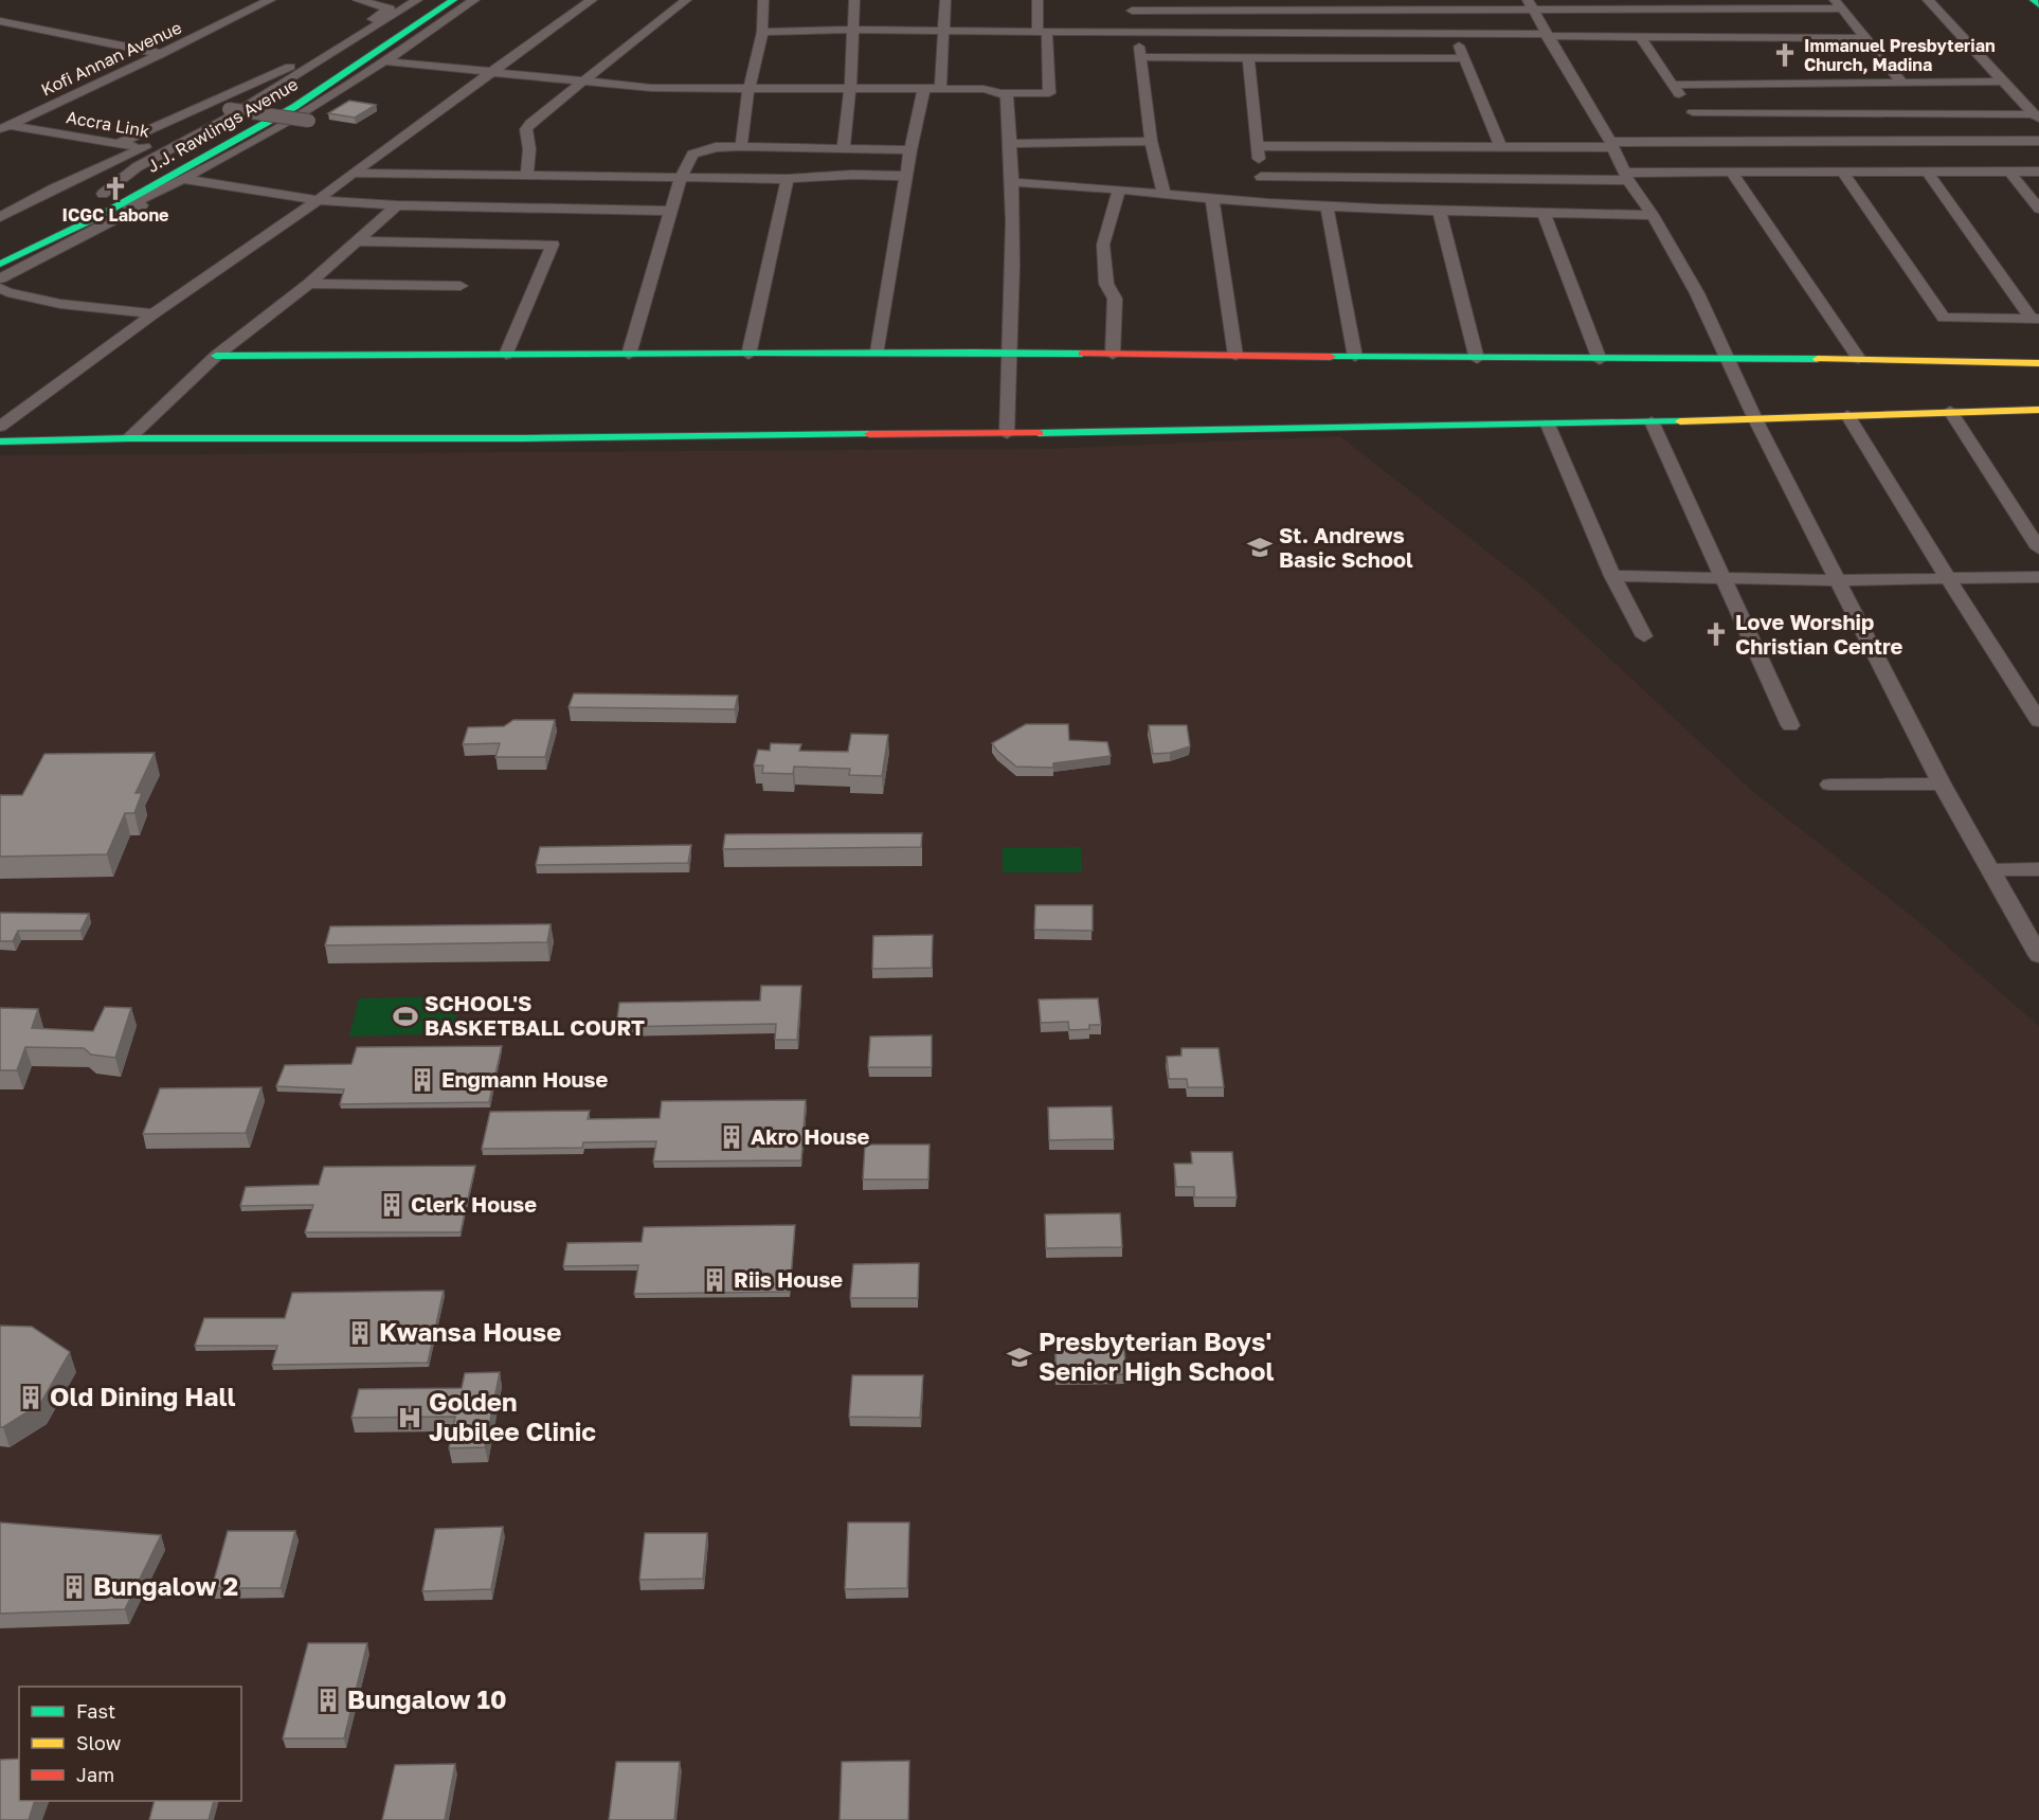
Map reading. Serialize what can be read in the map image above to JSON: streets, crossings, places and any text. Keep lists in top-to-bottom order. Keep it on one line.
{"streets":{"main road":["J.J. Rawlings Avenue"],"street":["Kofi Annan Avenue","Accra Link"]},"crossings":[["Kofi Annan Avenue","Accra Link"]],"places":{"church":["Immanuel Presbyterian Church, Madina","ICGC Labone","Love Worship Christian Centre"],"school or university":["St. Andrews Basic School","Presbyterian Boys' Senior High School"],"sports":["SCHOOL'S BASKETBALL COURT"],"building":["Engmann House","Akro House","Clerk House","Riis House","Kwansa House","Old Dining Hall","Bungalow 2","Bungalow 10"],"hospital":["Golden Jubilee Clinic"]},"legend":["Fast","Slow","Jam"]}
